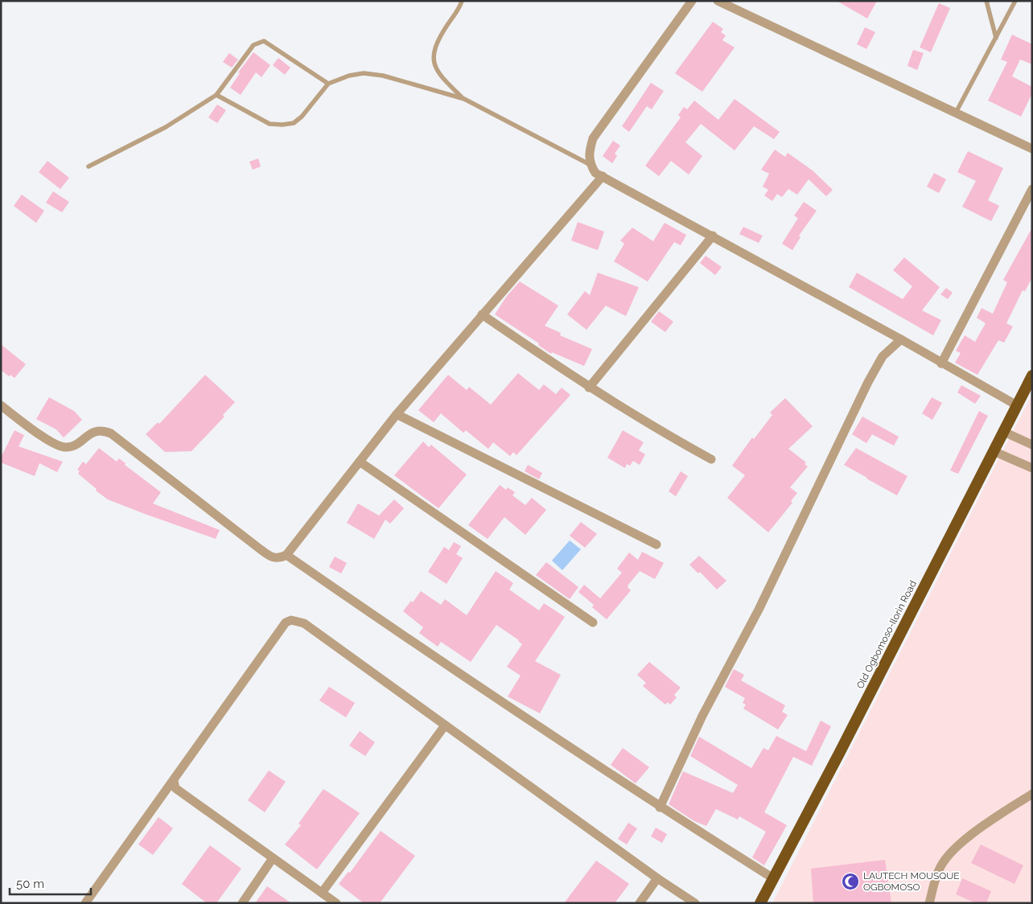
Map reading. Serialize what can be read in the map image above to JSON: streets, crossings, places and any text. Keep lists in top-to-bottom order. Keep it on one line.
{"streets":{"highway":["Old Ogbomoso-Ilorin Road"]},"places":{"mosque":["LAUTECH MOUSQUE OGBOMOSO"]},"scale_bar":"50 m"}
